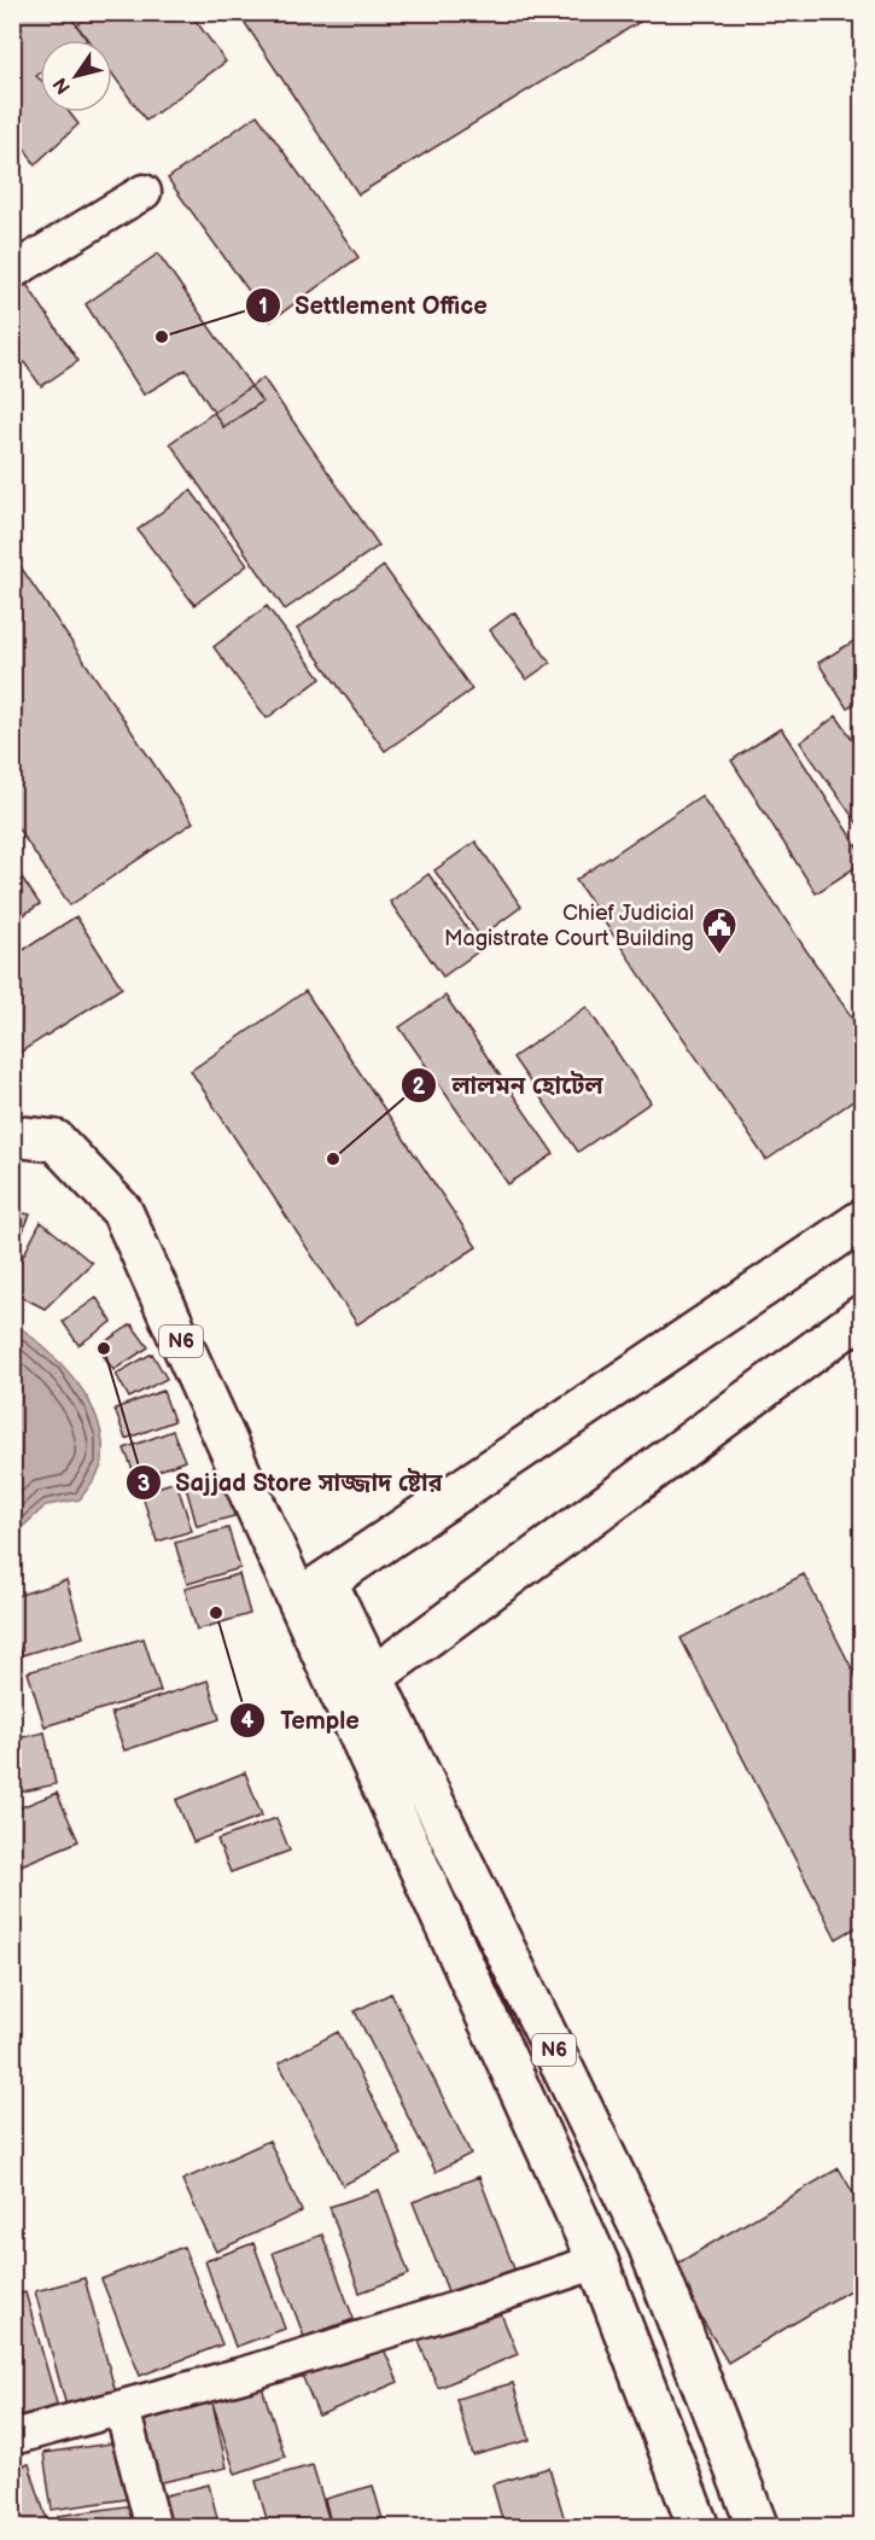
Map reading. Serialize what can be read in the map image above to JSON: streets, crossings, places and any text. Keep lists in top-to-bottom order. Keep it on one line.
{"streets":{"main road":["N6"]},"places":{"other":["Settlement Office","লালমন হোটেল","Sajjad Store সাজ্জাদ ষ্টোর","Temple"],"public building":["Chief Judicial Magistrate Court Building"]},"north":"bottom left"}
